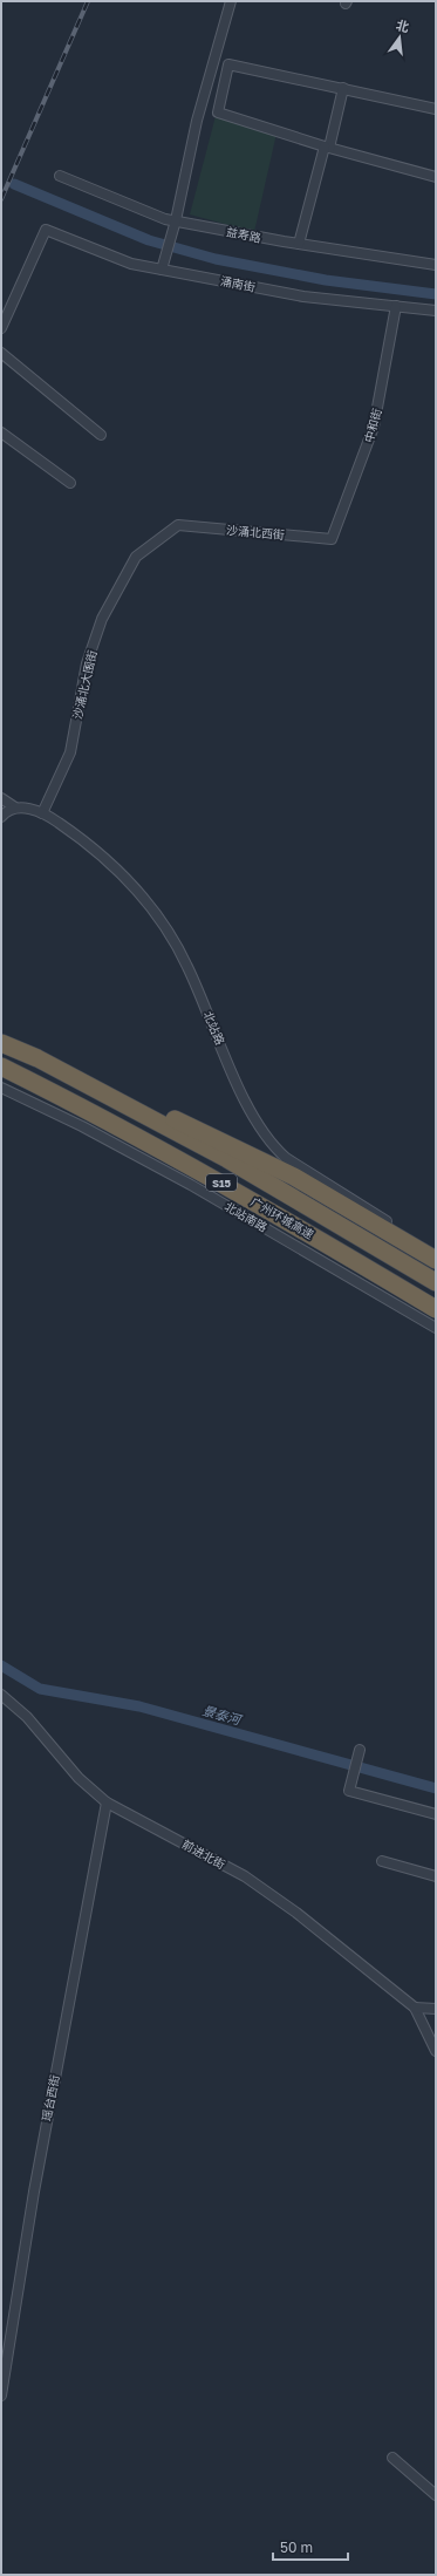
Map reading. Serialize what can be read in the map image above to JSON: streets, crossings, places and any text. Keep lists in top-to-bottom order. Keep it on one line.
{"streets":{"highway":["S15","广州环城高速"],"street":["益寿路","涌南街","中和街","沙涌北西街","沙涌北大围街","北站路","北站南路","前进北街","瑶台西街"]},"crossings":[["涌南街","中和街"],["中和街","沙涌北西街"],["沙涌北西街","沙涌北大围街"],["沙涌北大围街","北站路"],["前进北街","瑶台西街"]],"water":["景泰河"],"scale_bar":"50 m","north":"top"}
